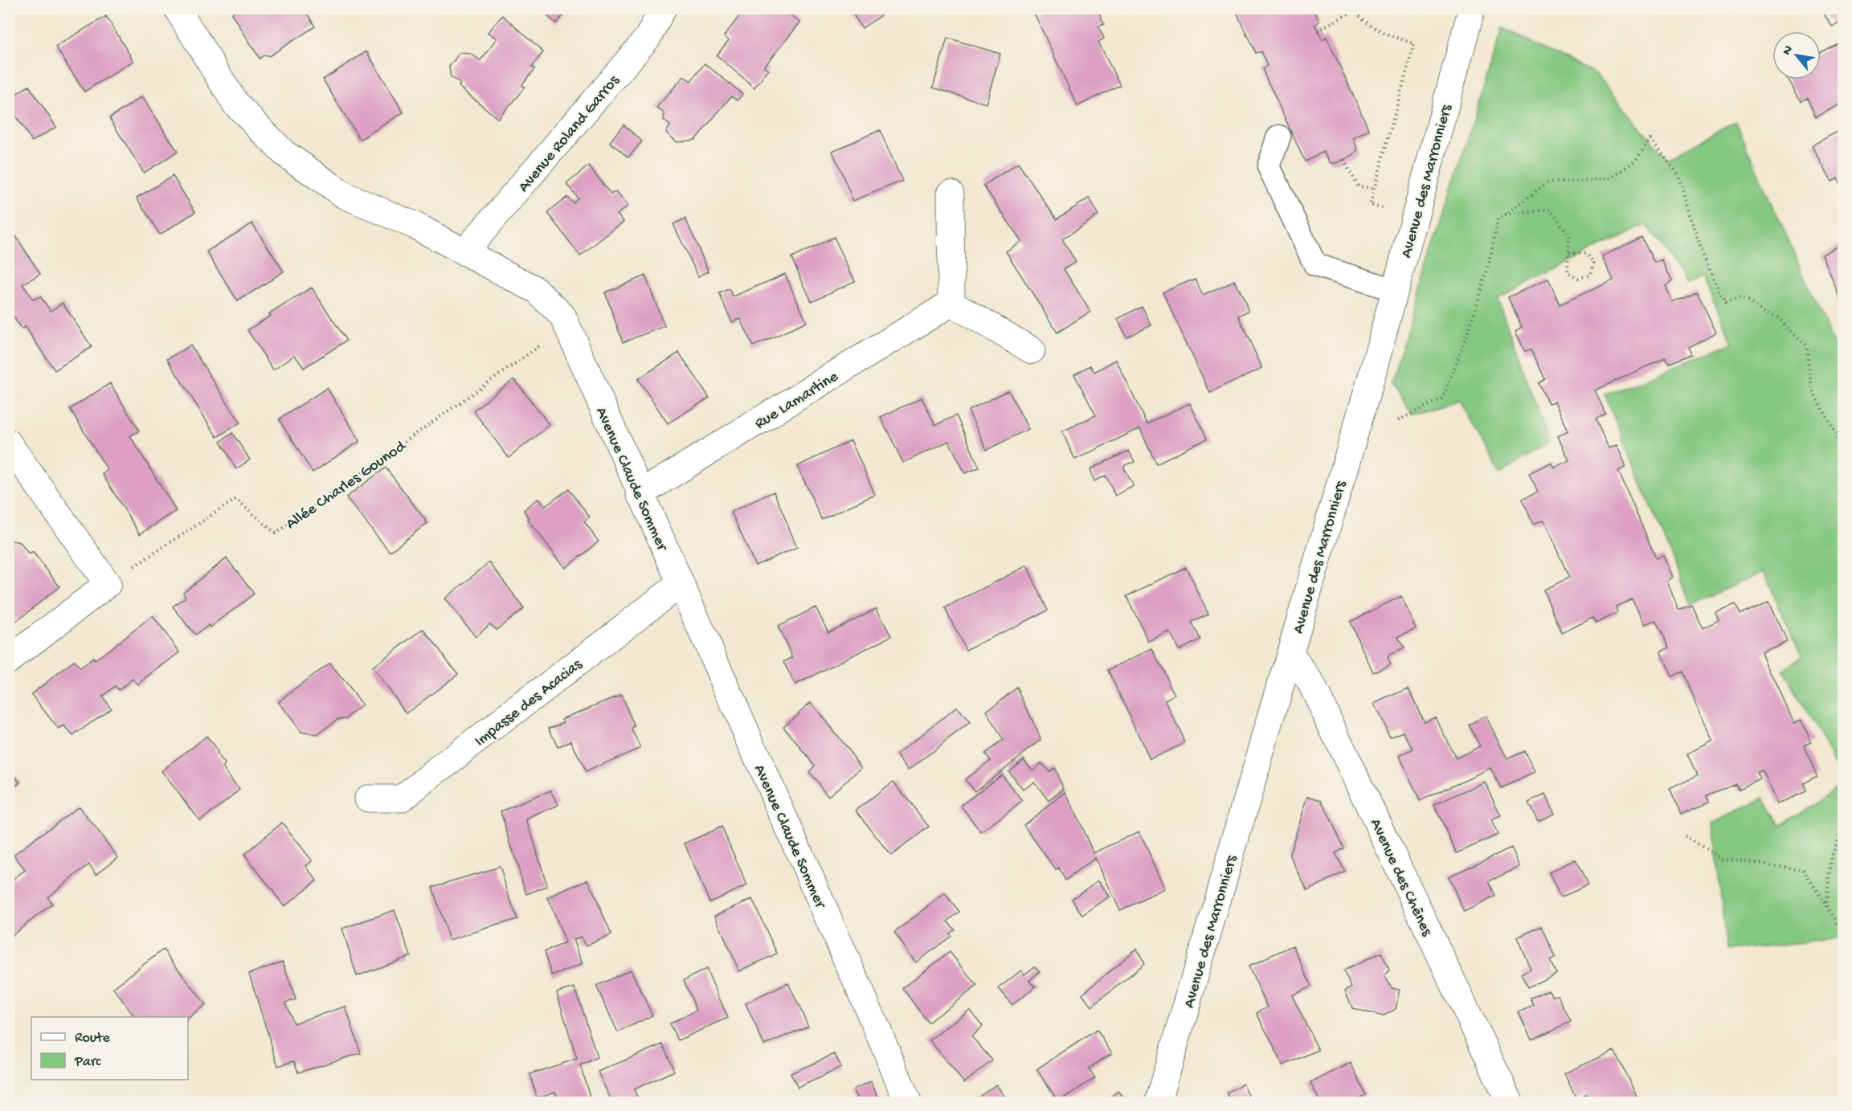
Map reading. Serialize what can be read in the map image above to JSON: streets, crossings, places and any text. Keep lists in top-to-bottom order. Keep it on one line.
{"streets":{"street":["Avenue Roland Garros","Avenue des Marronniers","Rue Lamartine","Avenue Claude Sommer","Impasse des Acacias","Avenue des Chênes"],"path":["Allée Charles Gounod"]},"crossings":[["Avenue Roland Garros","Avenue Claude Sommer"],["Avenue des Marronniers","Avenue des Chênes"],["Rue Lamartine","Avenue Claude Sommer"],["Avenue Claude Sommer","Allée Charles Gounod"],["Avenue Claude Sommer","Impasse des Acacias"]],"legend":["Route","Parc"],"north":"top left"}
